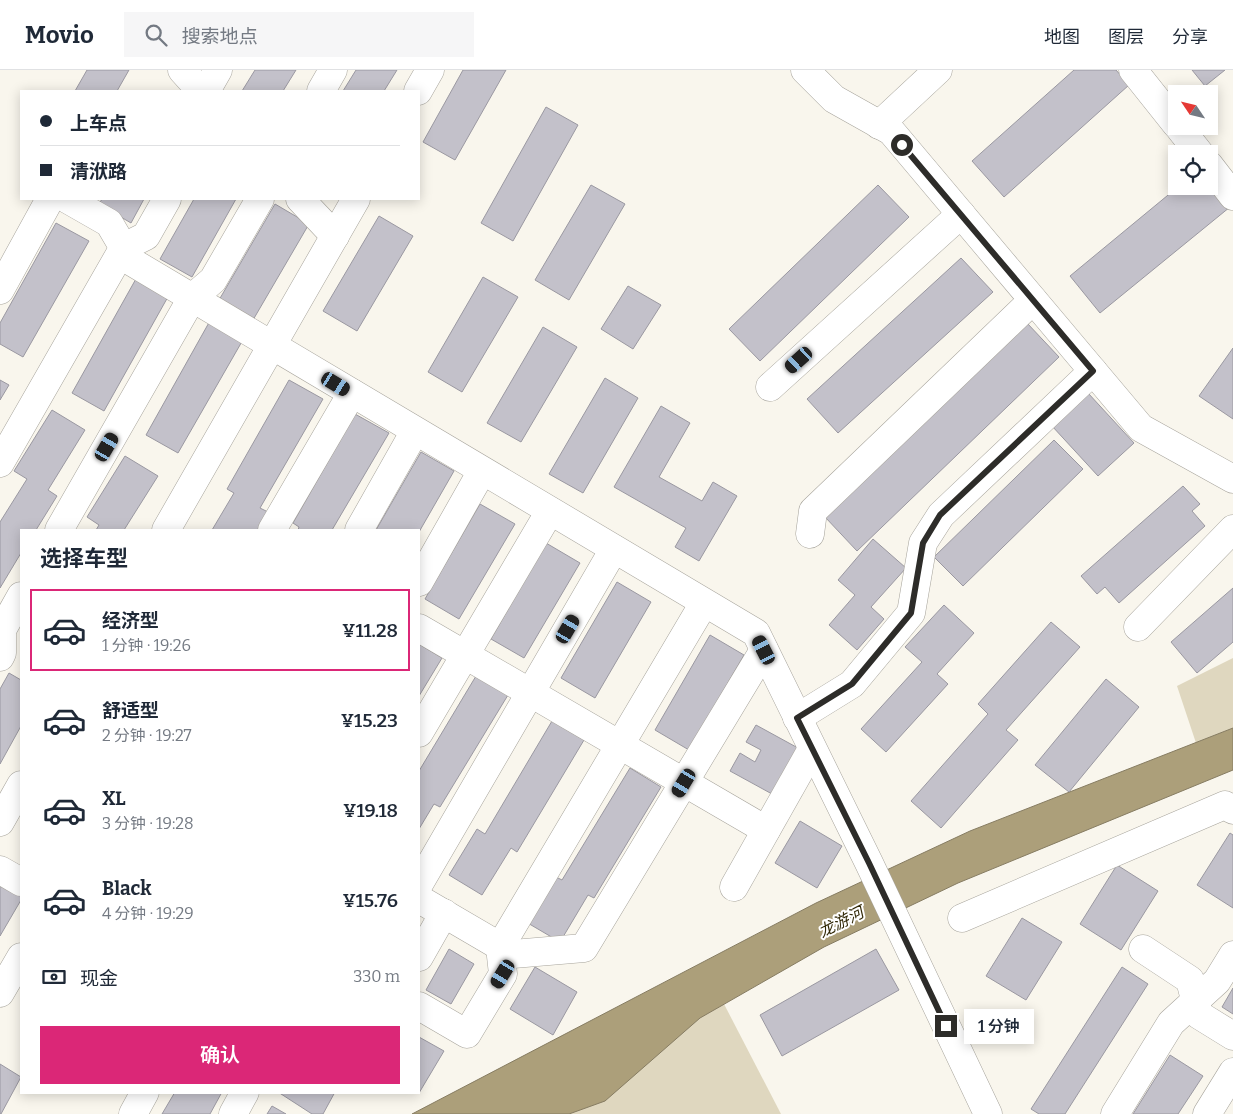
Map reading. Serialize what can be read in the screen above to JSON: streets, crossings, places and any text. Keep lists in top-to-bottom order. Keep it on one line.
{"water":["龙游河"],"north":"top left","page":{"header":"Movio","search":"搜索地点","nav":["地图","图层","分享"],"banner":["上车点","清洑路"],"heading":"选择车型","list":[{"name":"经济型","note":"1 分钟 · 19:26","value":"¥11.28"},{"name":"舒适型","note":"2 分钟 · 19:27","value":"¥15.23"},{"name":"XL","note":"3 分钟 · 19:28","value":"¥19.18"},{"name":"Black","note":"4 分钟 · 19:29","value":"¥15.76"}],"pay":["现金","330 m"],"bubble":"1 分钟","buttons":"确认"}}
